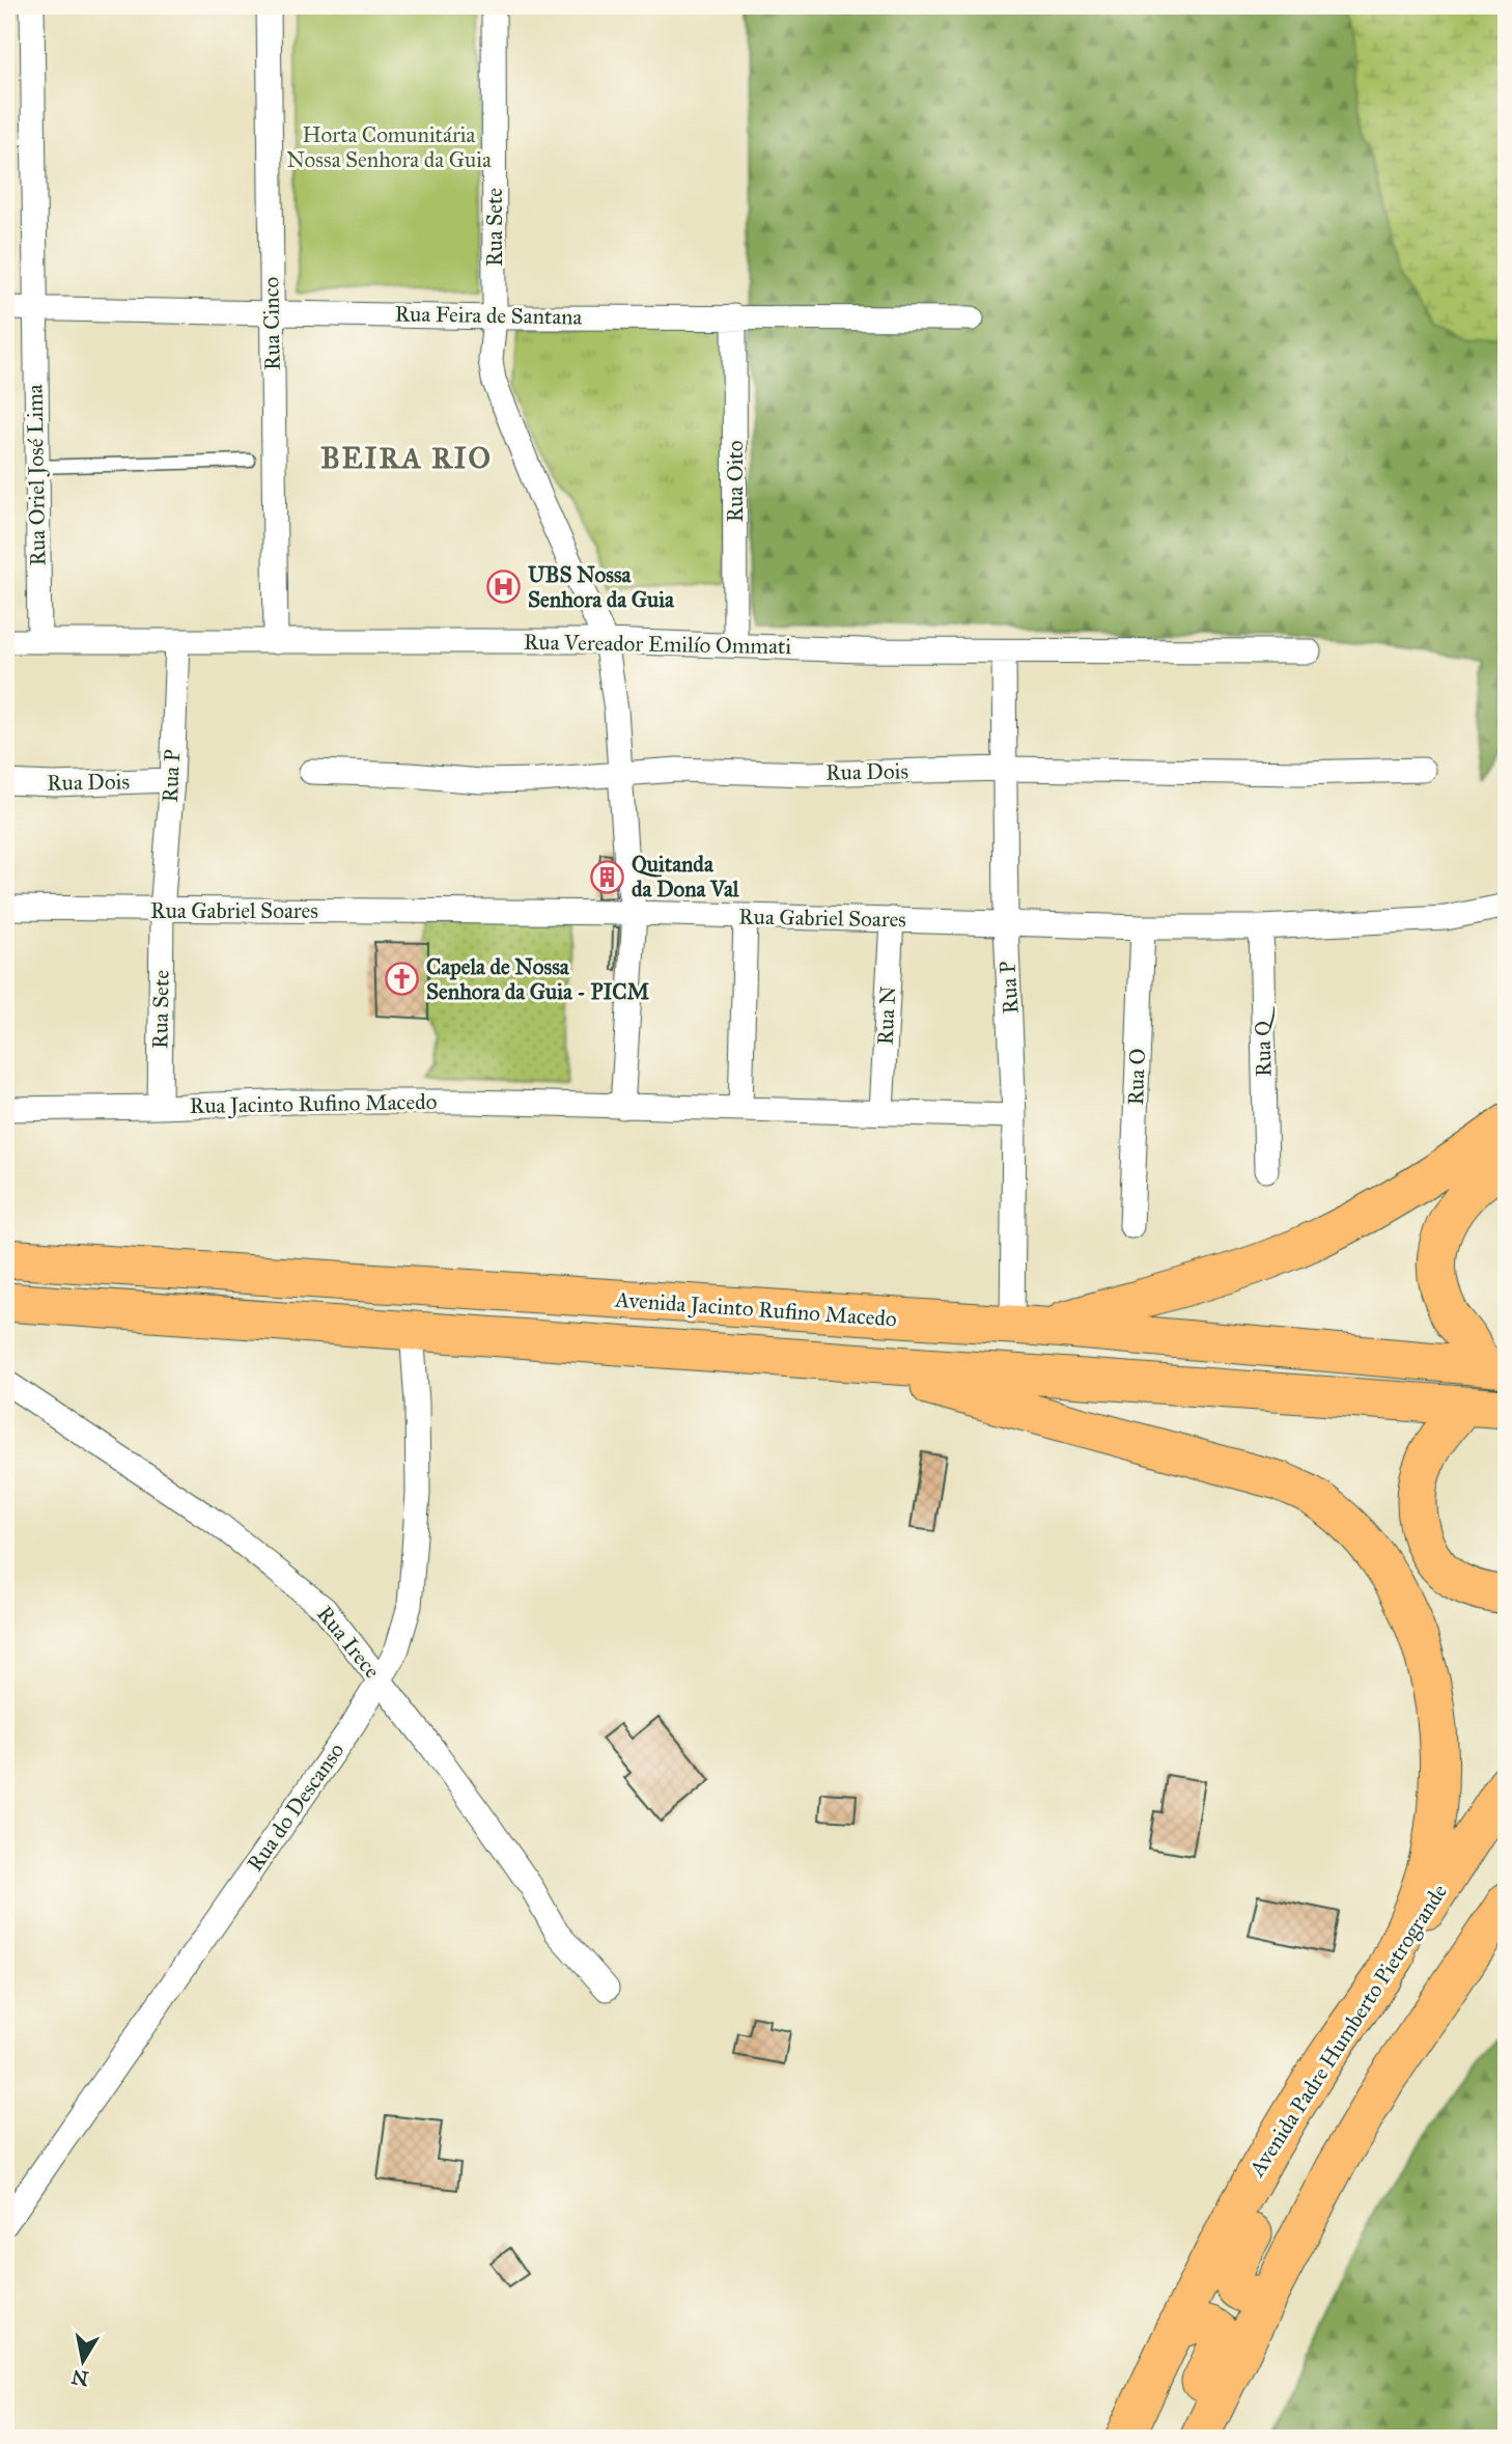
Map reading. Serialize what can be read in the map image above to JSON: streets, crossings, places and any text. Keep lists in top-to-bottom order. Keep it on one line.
{"streets":{"main road":["Avenida Jacinto Rufino Macedo","Avenida Padre Humberto Pietrogrande"],"street":["Rua Sete","Rua Feira de Santana","Rua Cinco","Rua Oriel José Lima","Rua Oito","Rua Vereador Emilío Ommati","Rua Dois","Rua P","Rua Gabriel Soares","Rua N","Rua Q","Rua O","Rua Jacinto Rufino Macedo","Rua Irece","Rua do Descanso"]},"crossings":[["Rua Sete","Rua Feira de Santana"],["Rua Sete","Rua P"],["Rua Sete","Rua Gabriel Soares"],["Rua Sete","Rua Jacinto Rufino Macedo"],["Rua Feira de Santana","Rua Cinco"],["Rua Feira de Santana","Rua Oriel José Lima"],["Rua Feira de Santana","Rua Oito"],["Rua Cinco","Rua Vereador Emilío Ommati"],["Rua Oriel José Lima","Rua Vereador Emilío Ommati"],["Rua Oito","Rua Vereador Emilío Ommati"],["Rua Vereador Emilío Ommati","Rua P"],["Rua Dois","Rua P"],["Rua P","Rua Gabriel Soares"],["Rua P","Rua Jacinto Rufino Macedo"],["Rua P","Avenida Jacinto Rufino Macedo"],["Rua Gabriel Soares","Rua N"],["Rua Gabriel Soares","Rua Q"],["Rua Gabriel Soares","Rua O"],["Rua N","Rua Jacinto Rufino Macedo"],["Rua Irece","Rua do Descanso"]],"districts":["BEIRA RIO"],"parks":["Horta Comunitária Nossa Senhora da Guia"],"places":{"hospital":["UBS Nossa Senhora da Guia"],"building":["Quitanda da Dona Val"],"church":["Capela de Nossa Senhora da Guia - PICM"]},"north":"bottom"}
